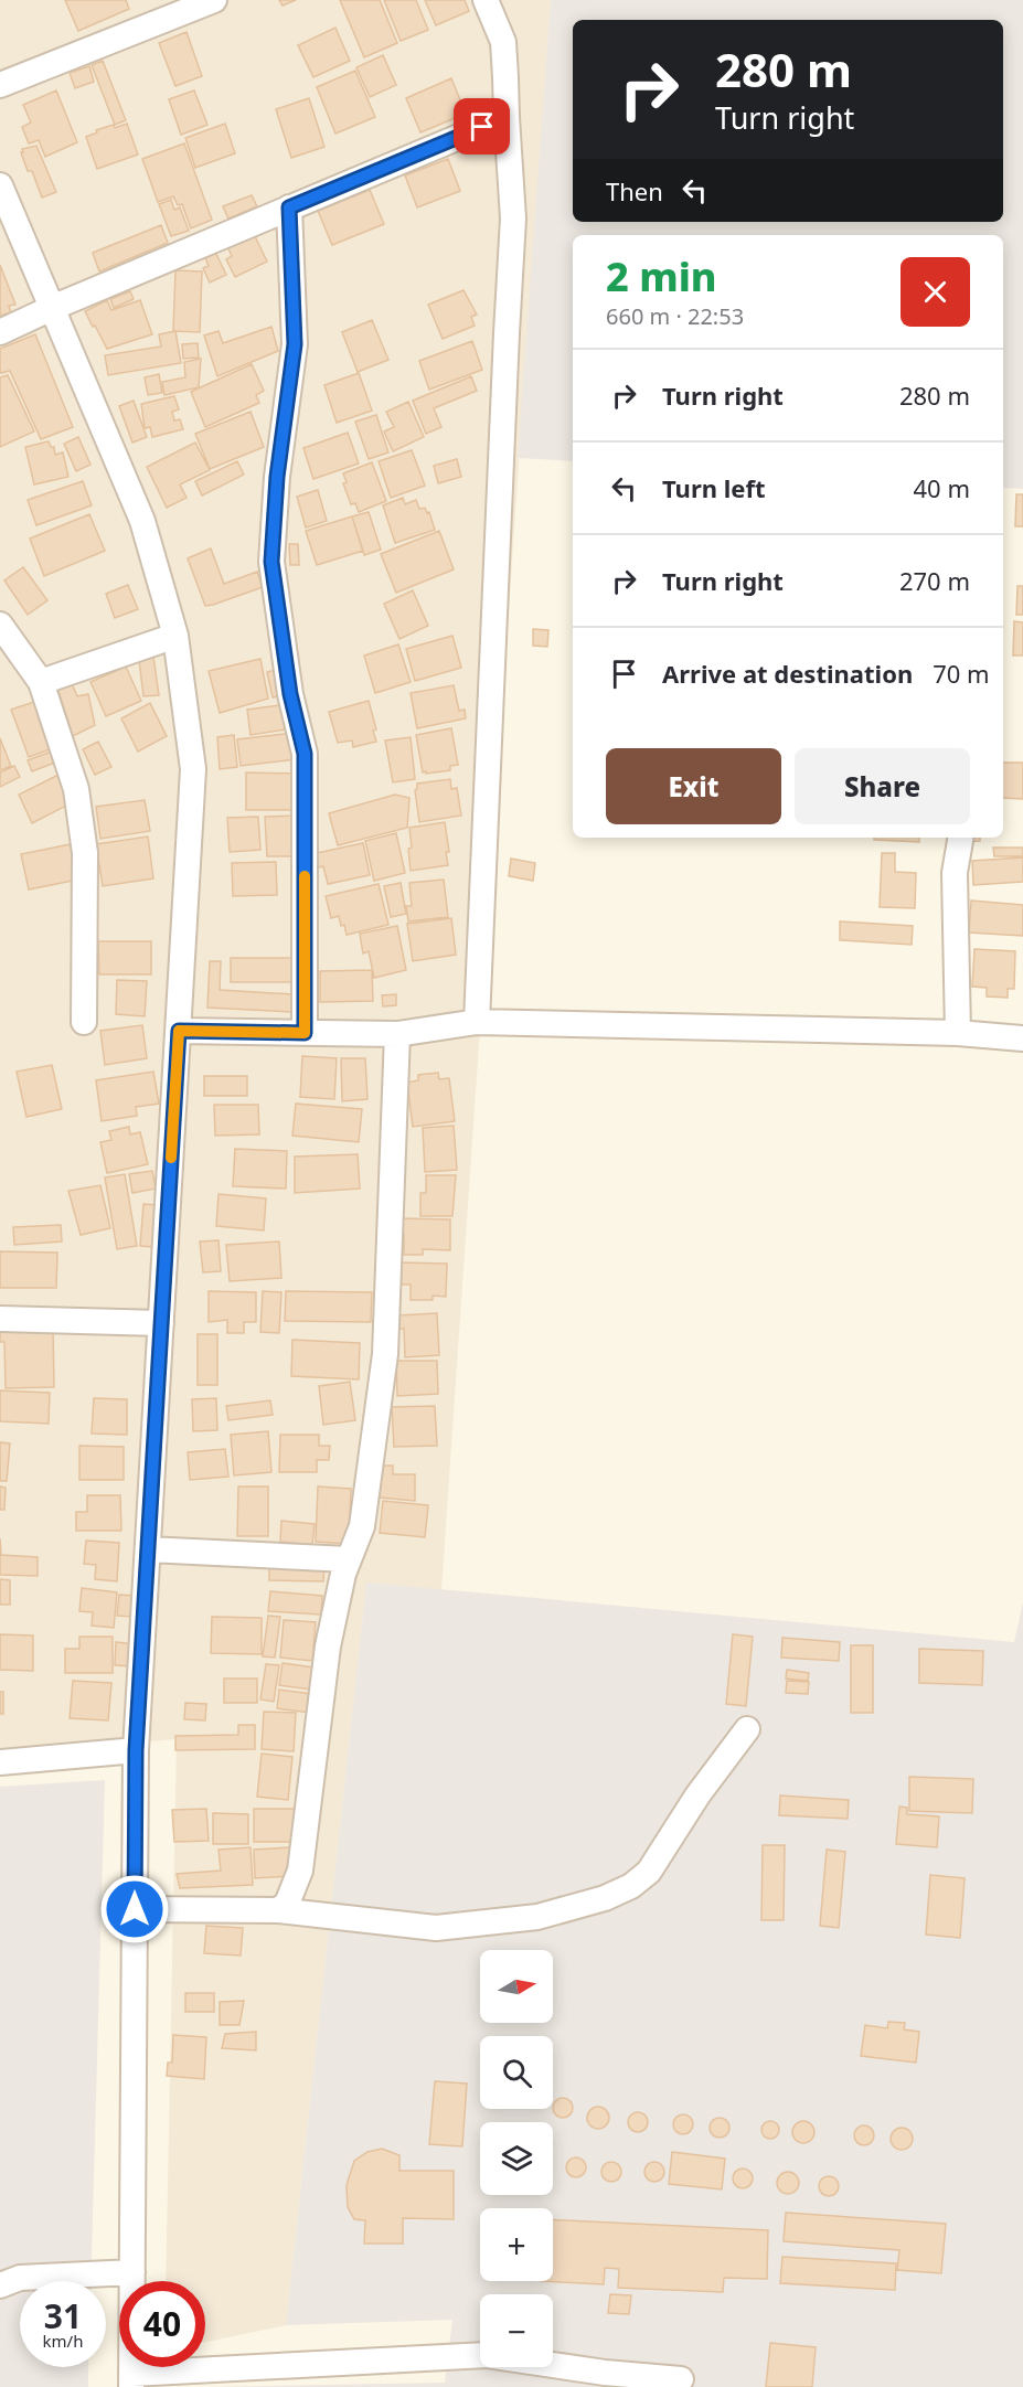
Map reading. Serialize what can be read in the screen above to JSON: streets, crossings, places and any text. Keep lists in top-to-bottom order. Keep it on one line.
{"north":"right","page":{"turn":["280 m","Turn right"],"then":"Then","heading":["2 min","660 m · 22:53"],"list":[{"name":"Turn right","value":"280 m"},{"name":"Turn left","value":"40 m"},{"name":"Turn right","value":"270 m"},{"name":"Arrive at destination","value":"70 m"}],"buttons":["Exit","Share"],"map_buttons":["+","−"],"speed":"31 km/h","limit":"40"}}
